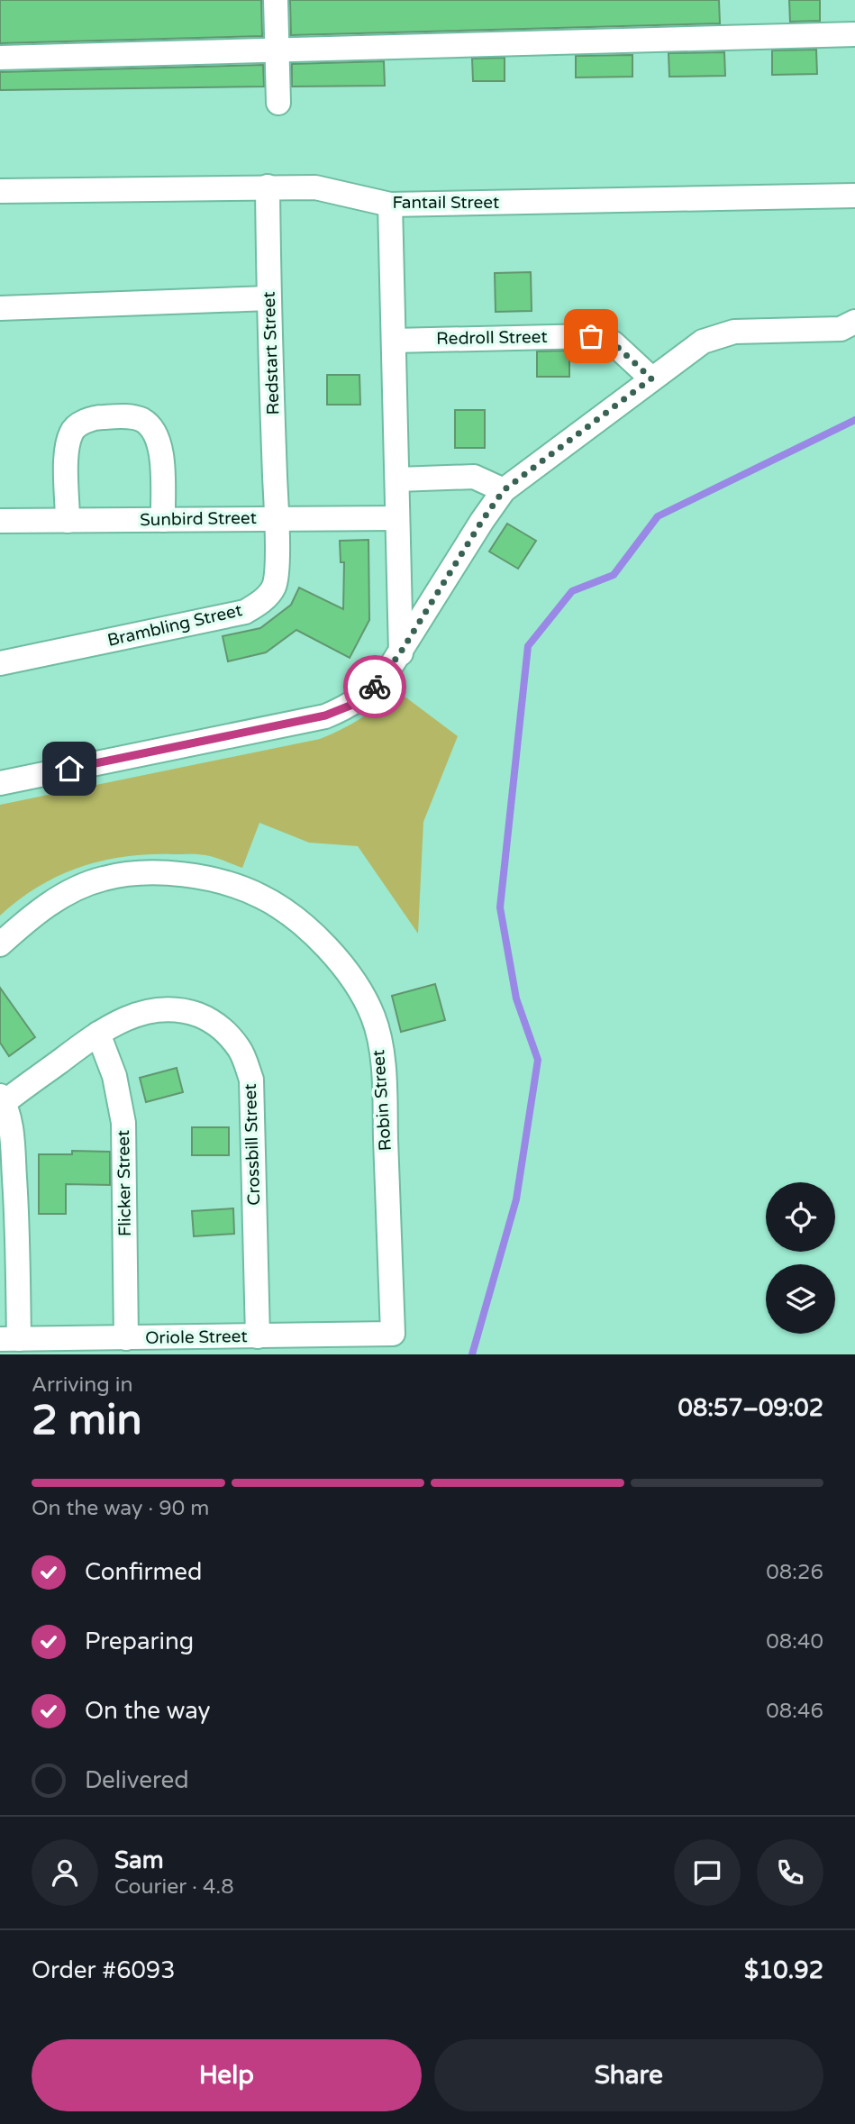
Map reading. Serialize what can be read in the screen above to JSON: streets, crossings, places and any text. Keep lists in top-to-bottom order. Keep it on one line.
{"streets":{"street":["Fantail Street","Redroll Street","Redstart Street","Sunbird Street","Brambling Street","Robin Street","Crossbill Street","Flicker Street","Oriole Street"]},"crossings":[["Fantail Street","Redstart Street"],["Redstart Street","Sunbird Street"],["Redstart Street","Brambling Street"],["Sunbird Street","Brambling Street"],["Robin Street","Oriole Street"],["Crossbill Street","Flicker Street"],["Crossbill Street","Oriole Street"],["Flicker Street","Oriole Street"]],"page":{"heading":["2 min","Arriving in","08:57–09:02"],"panel":["Sam","Courier · 4.8","Order #6093","$10.92"],"bar":"On the way · 90 m","list":[["Confirmed","08:26"],["Preparing","08:40"],["On the way","08:46"],"Delivered"],"buttons":["Help","Share"]}}
